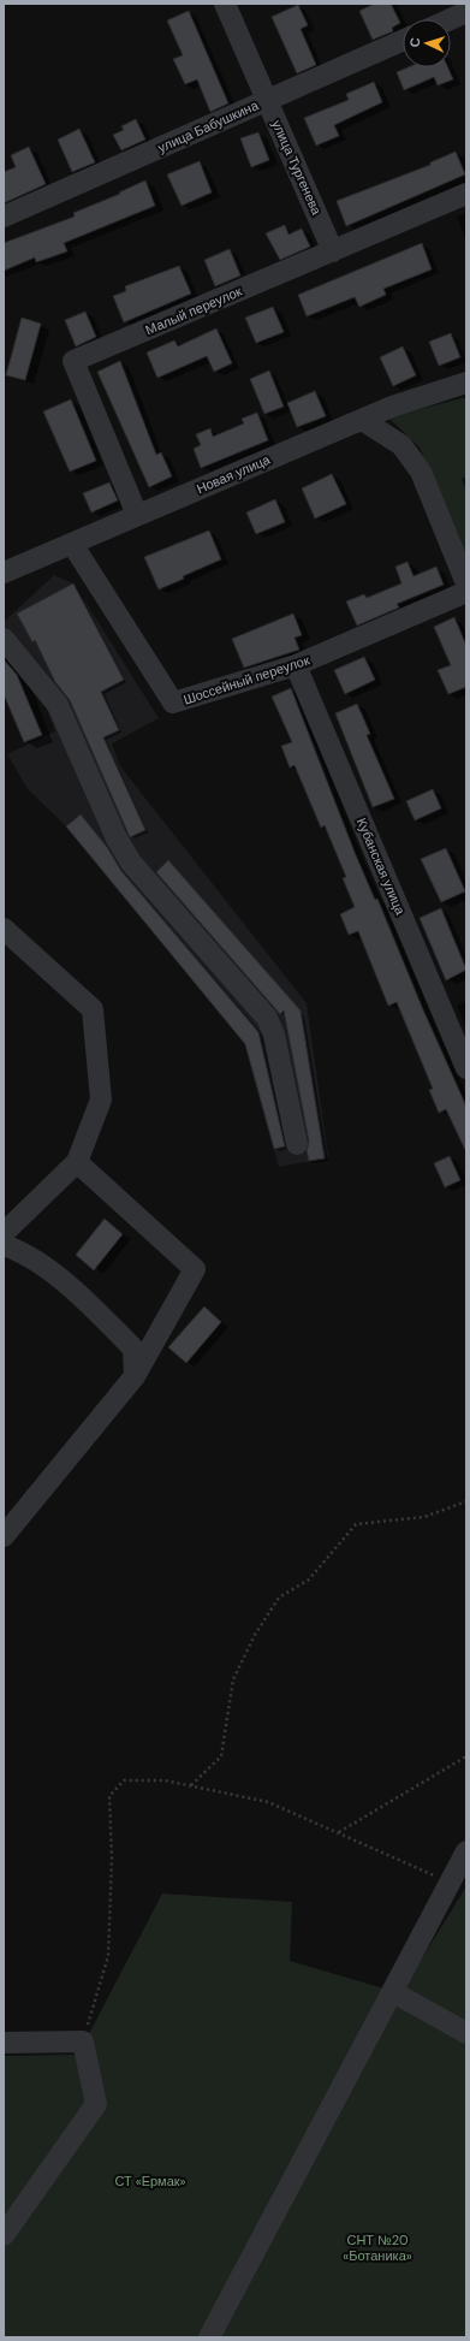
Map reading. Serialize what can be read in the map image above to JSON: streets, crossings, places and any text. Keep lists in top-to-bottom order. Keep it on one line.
{"streets":{"street":["улица Бабушкина","улица Тургенева","Малый переулок","Новая улица","Шоссейный переулок","Кубанская улица"]},"crossings":[["улица Бабушкина","улица Тургенева"],["улица Тургенева","Малый переулок"],["Малый переулок","Новая улица"],["Новая улица","Шоссейный переулок"],["Шоссейный переулок","Кубанская улица"]],"parks":["СТ «Ермак»","СНТ №20 «Ботаника»"],"north":"left"}
